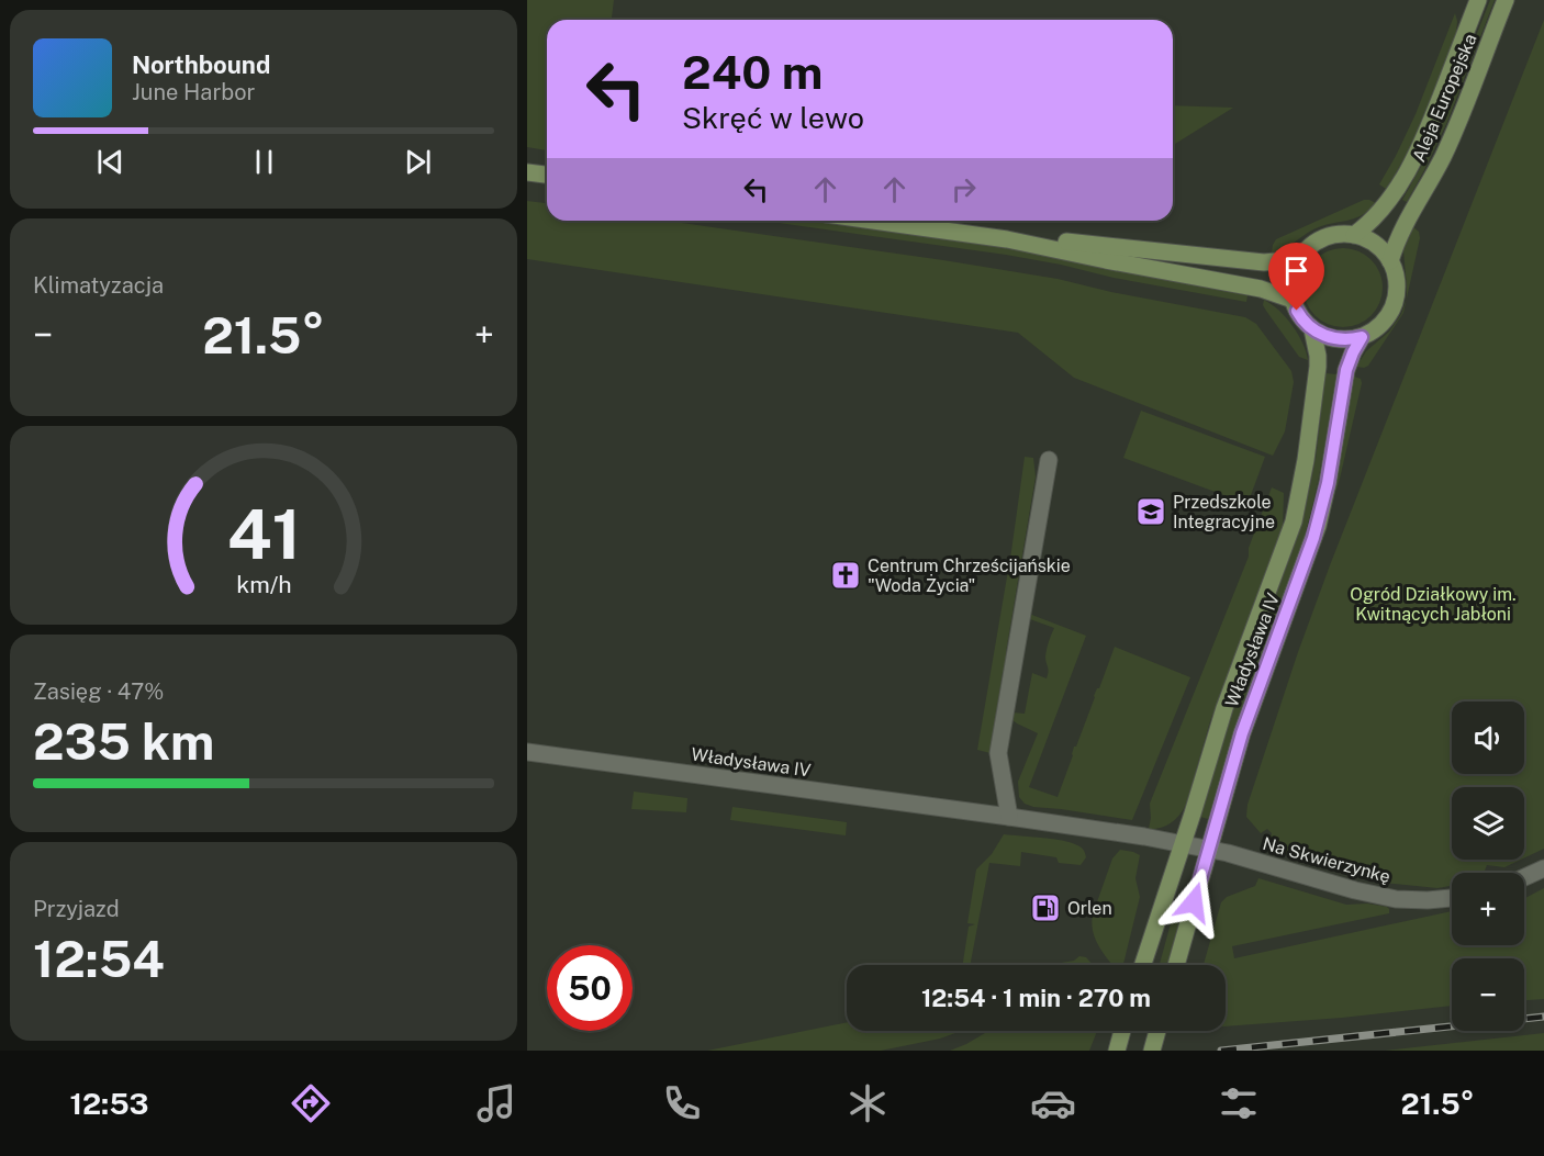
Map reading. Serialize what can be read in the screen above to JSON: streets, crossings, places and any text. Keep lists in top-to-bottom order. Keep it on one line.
{"streets":{"main road":["Aleja Europejska","Władysława IV"],"street":["Na Skwierzynkę"]},"crossings":[["Aleja Europejska","Władysława IV"],["Władysława IV","Na Skwierzynkę"]],"parks":["Ogród Działkowy im. Kwitnących Jabłoni"],"places":{"school or university":["Przedszkole Integracyjne"],"church":["Centrum Chrześcijańskie \"Woda Życia\""],"fuel station":["Orlen"]},"page":{"turn":["240 m","Skręć w lewo"],"song":["Northbound","June Harbor"],"tile":["Klimatyzacja",["Zasięg · 47%","235 km"],["Przyjazd","12:54"]],"heat":["−","21.5°","+"],"map_buttons":["+","−"],"limit":"50","trip":"12:54 · 1 min · 270 m","tabs":["12:53","21.5°"],"gauge":["41","km/h"]}}
